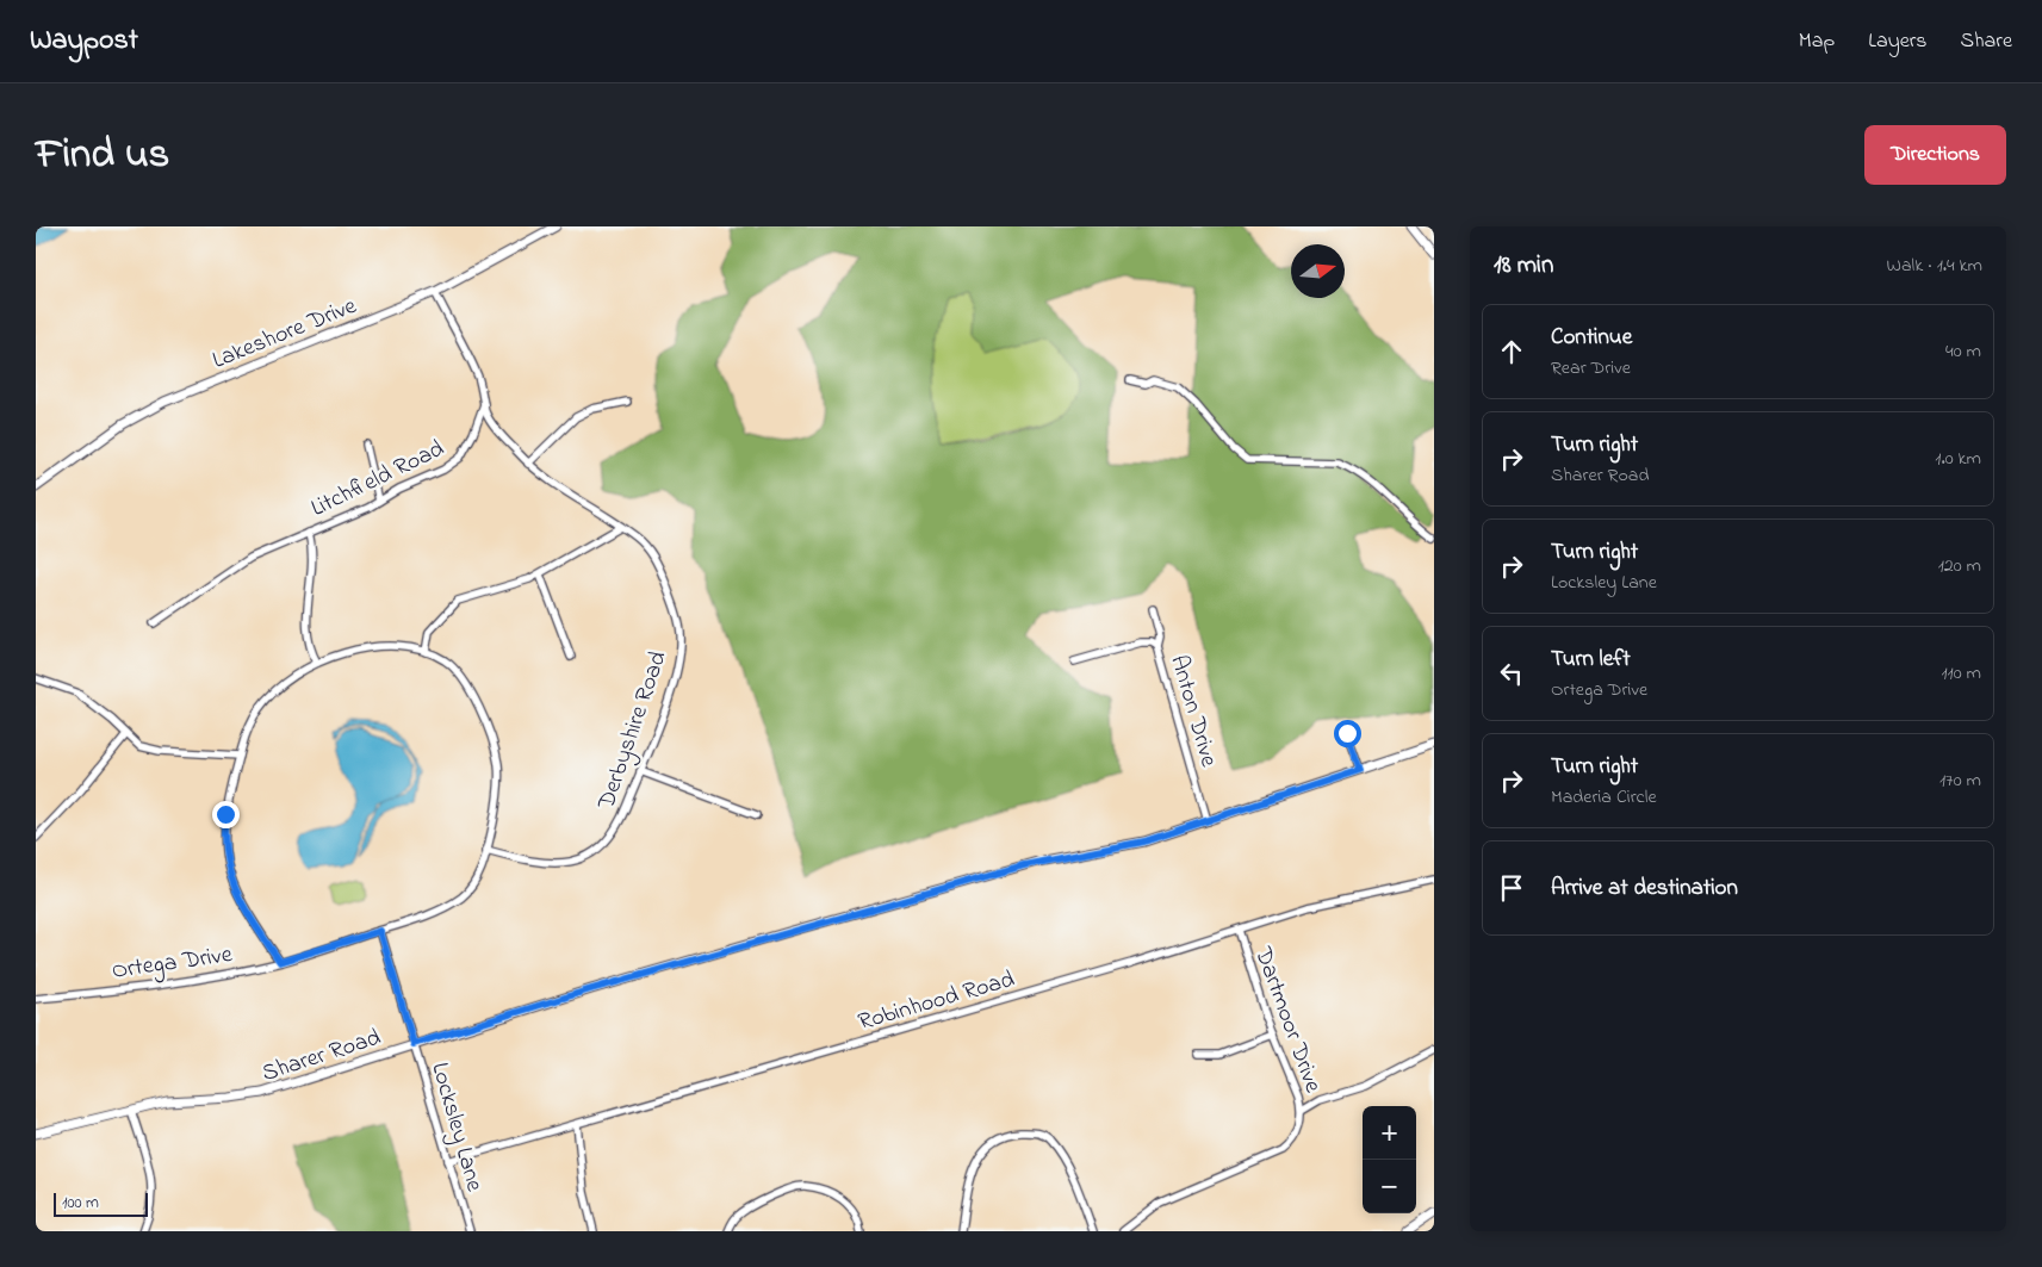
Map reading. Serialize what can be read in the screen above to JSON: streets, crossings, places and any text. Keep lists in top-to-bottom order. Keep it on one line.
{"streets":{"street":["Lakeshore Drive","Litchfield Road","Anton Drive","Derbyshire Road","Ortega Drive","Robinhood Road","Dartmoor Drive","Sharer Road","Locksley Lane"]},"crossings":[["Litchfield Road","Derbyshire Road"],["Anton Drive","Sharer Road"],["Derbyshire Road","Ortega Drive"],["Ortega Drive","Locksley Lane"],["Robinhood Road","Dartmoor Drive"],["Robinhood Road","Locksley Lane"],["Sharer Road","Locksley Lane"]],"scale_bar":"100 m","north":"right","page":{"header":"Waypost","nav":["Map","Layers","Share"],"title":"Find us","buttons":"Directions","heading":["18 min","Walk · 1.4 km"],"list":[["Continue","Rear Drive","40 m"],["Turn right","Sharer Road","1.0 km"],["Turn right","Locksley Lane","120 m"],["Turn left","Ortega Drive","110 m"],["Turn right","Maderia Circle","170 m"],"Arrive at destination"],"map_buttons":["+","−"],"scale":"100 m"}}
